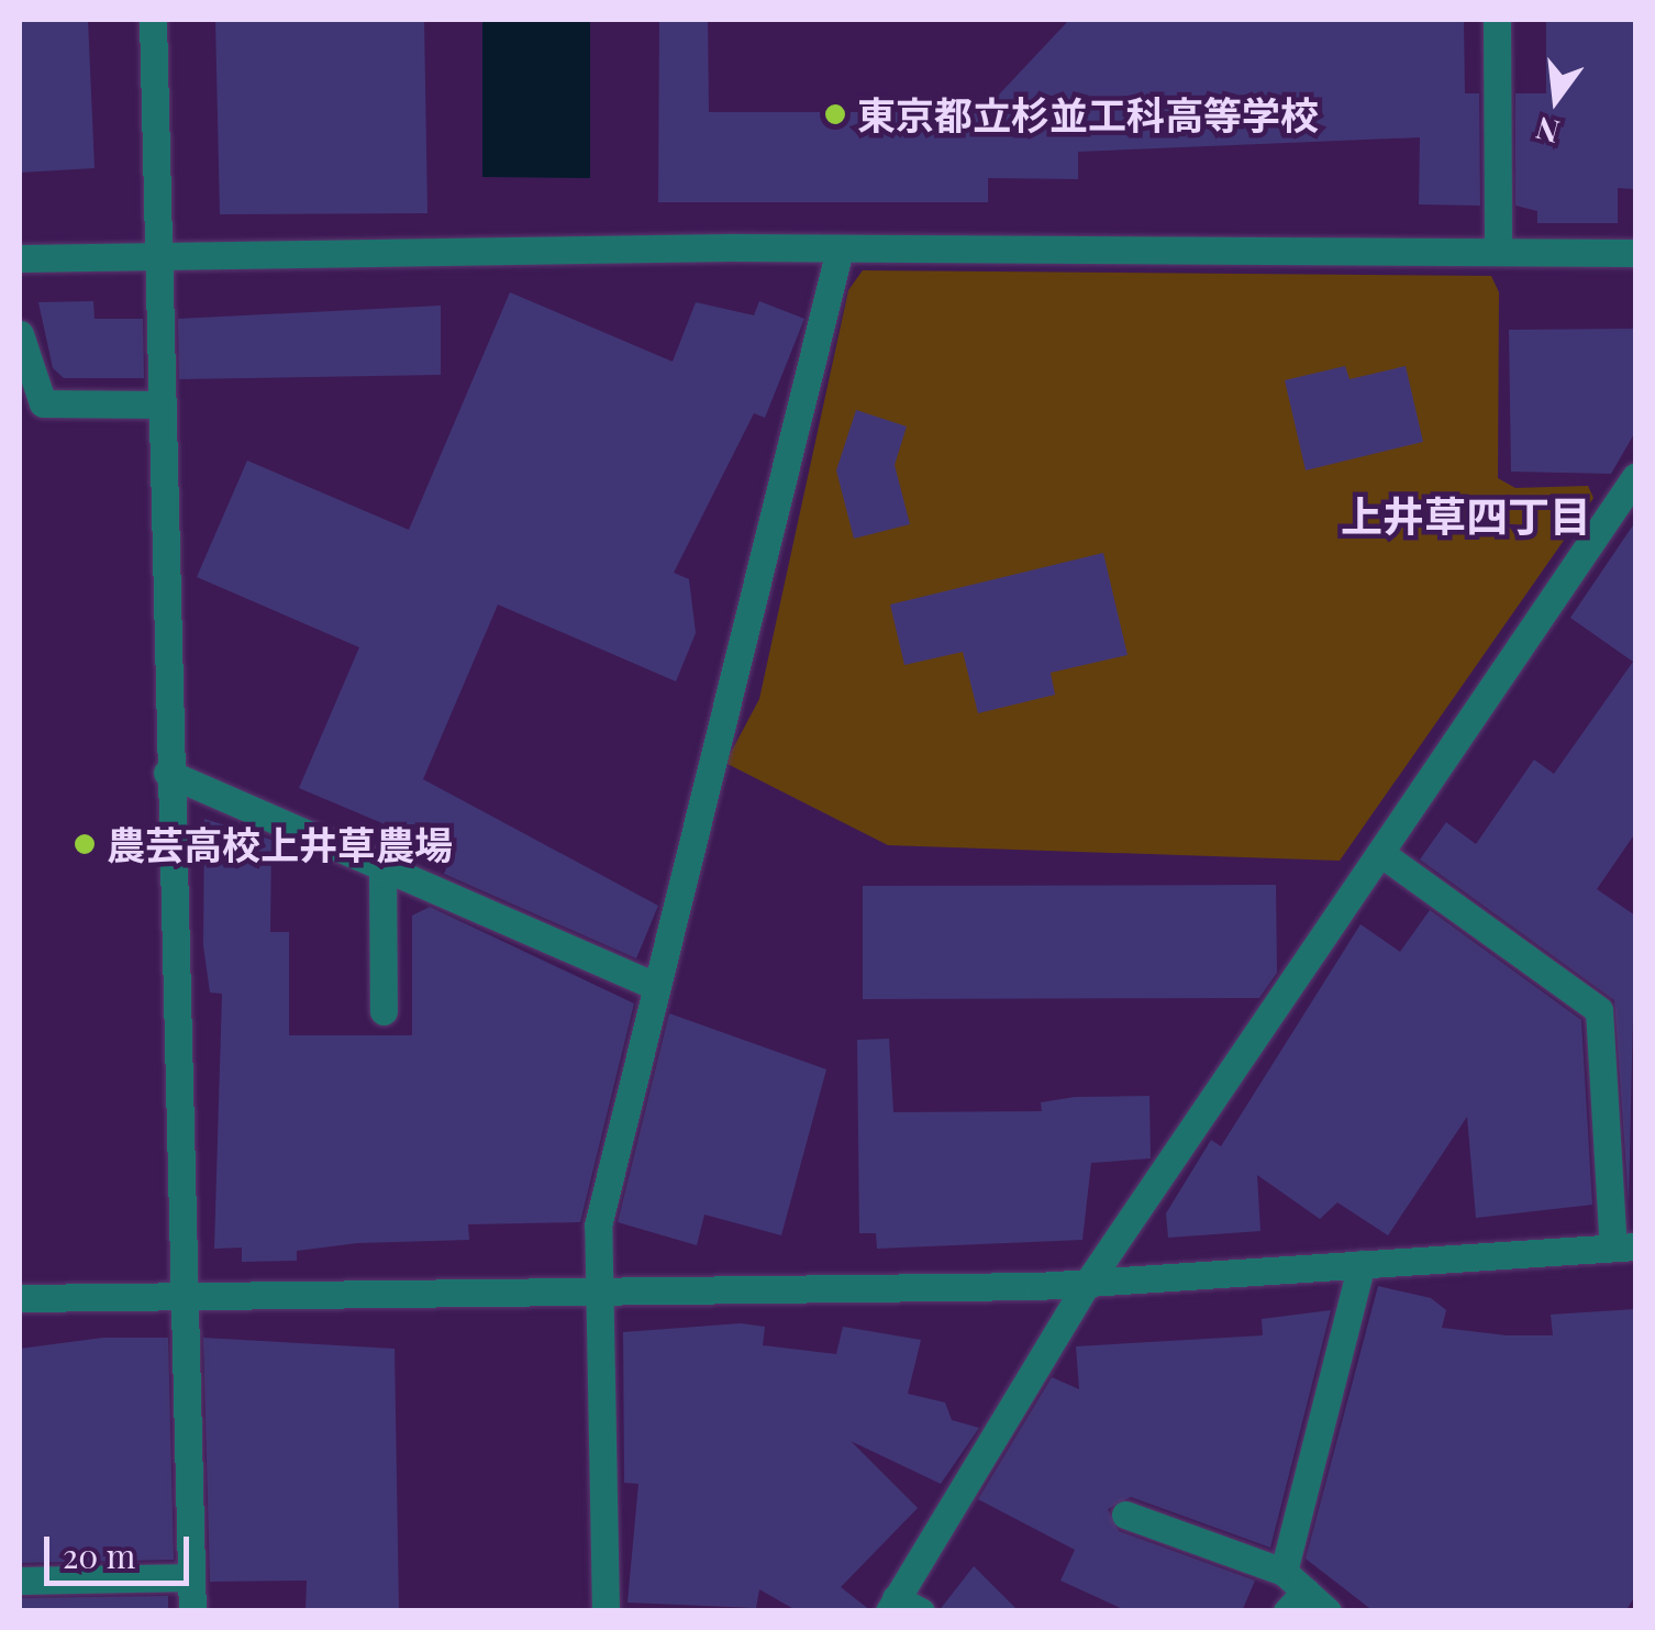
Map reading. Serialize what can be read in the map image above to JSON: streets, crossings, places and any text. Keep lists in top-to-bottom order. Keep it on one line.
{"districts":["上井草四丁目"],"places":["東京都立杉並工科高等学校","農芸高校上井草農場"],"scale_bar":"20 m","north":"bottom"}
